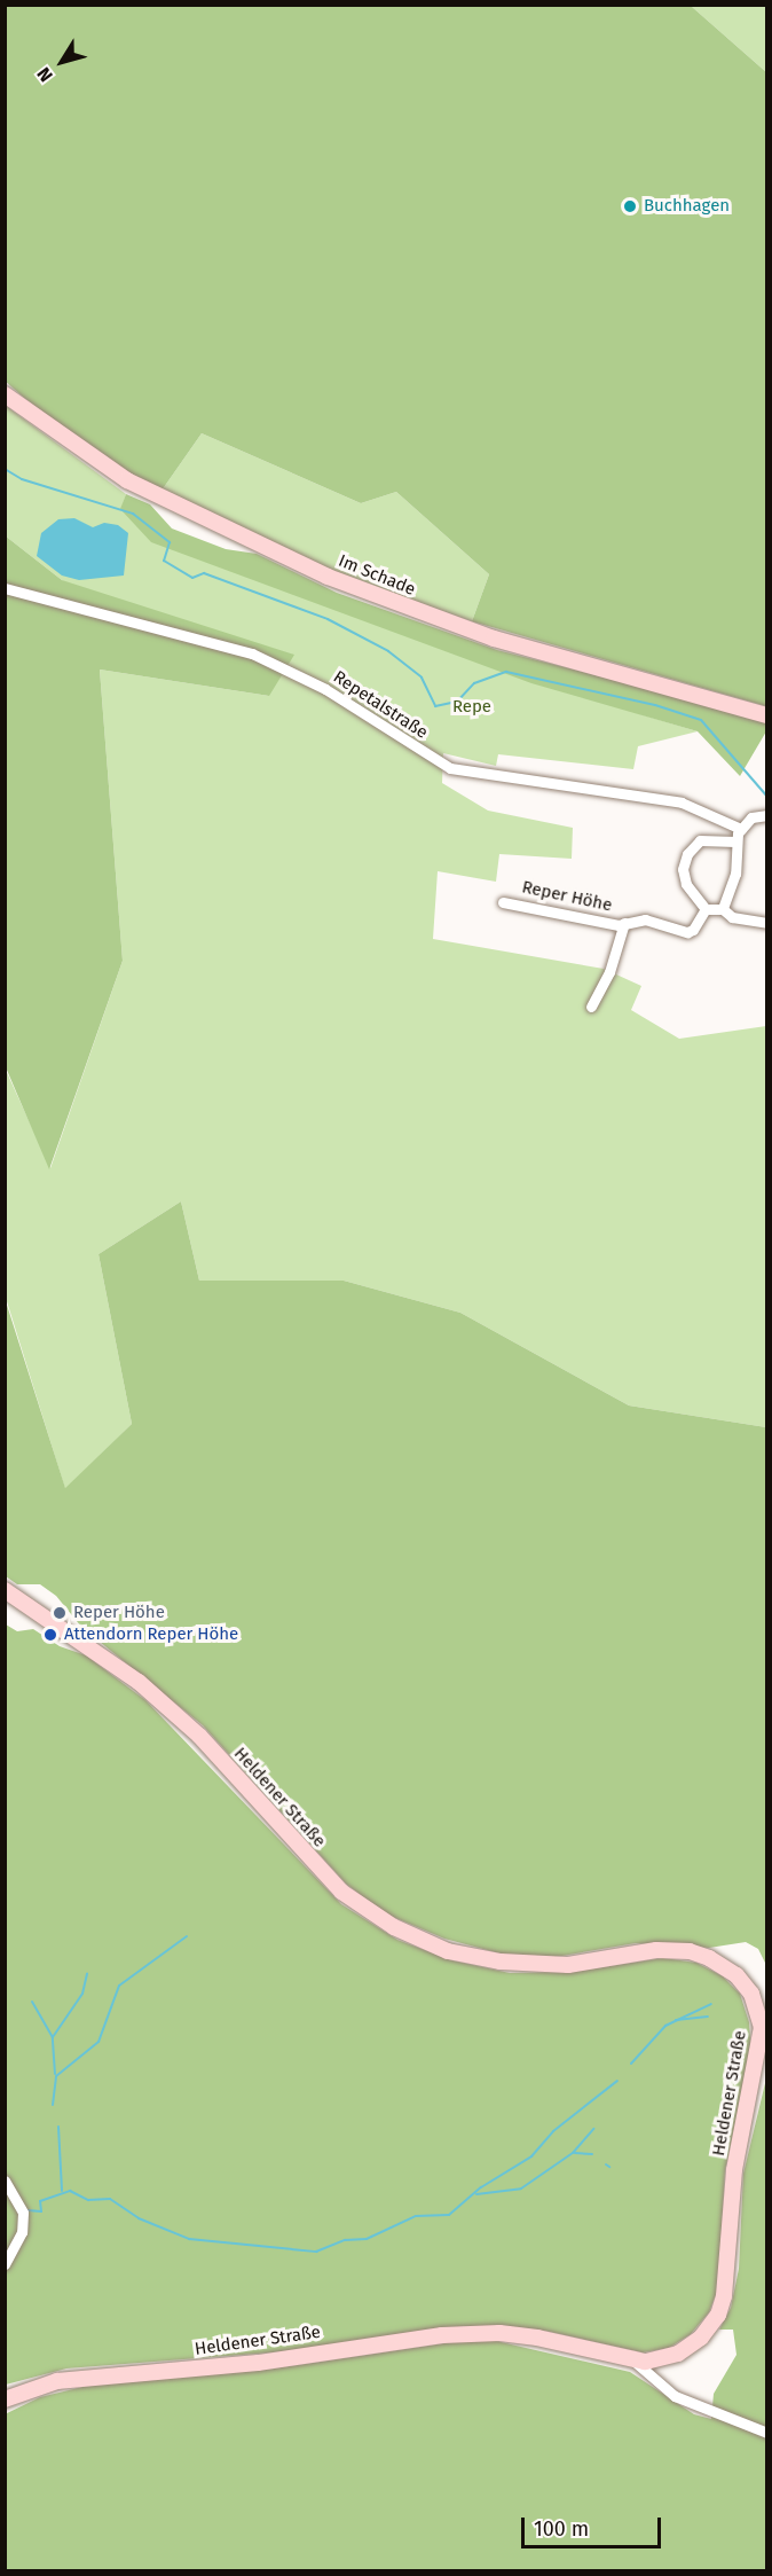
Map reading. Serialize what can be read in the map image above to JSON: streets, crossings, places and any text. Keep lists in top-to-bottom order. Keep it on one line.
{"streets":{"main road":["Im Schade","Heldener Straße"],"street":["Repetalstraße","Reper Höhe"]},"parks":["Repe"],"places":["Buchhagen","Reper Höhe","Attendorn Reper Höhe"],"scale_bar":"100 m","north":"bottom left"}
